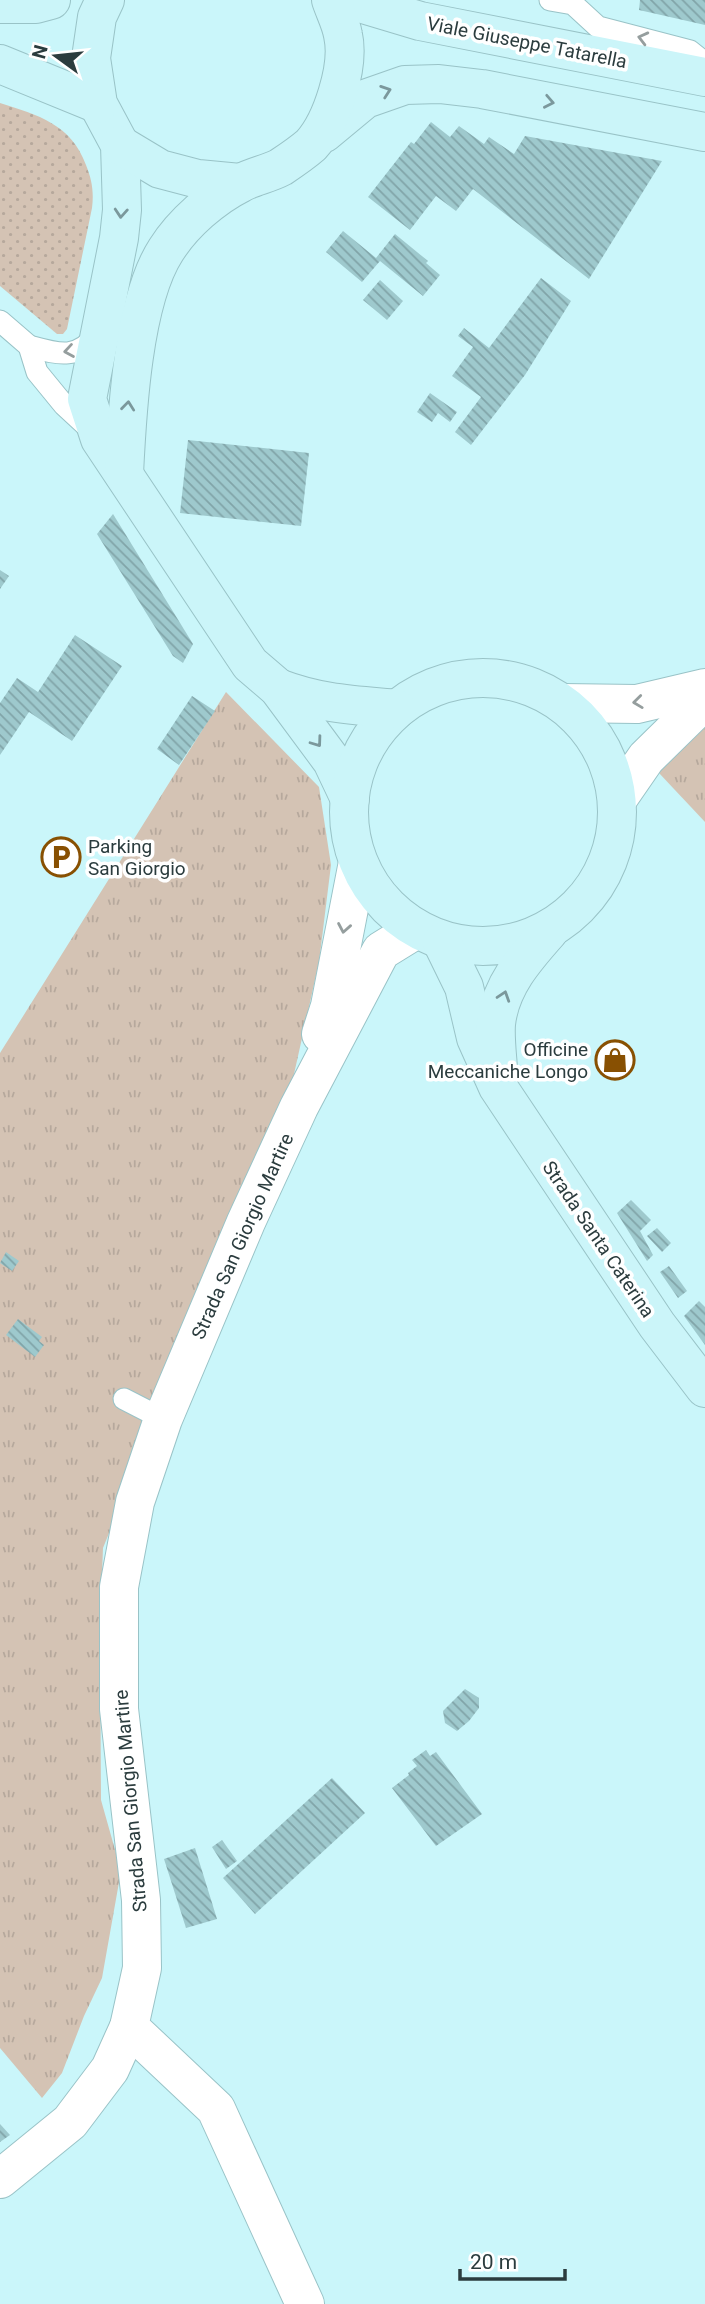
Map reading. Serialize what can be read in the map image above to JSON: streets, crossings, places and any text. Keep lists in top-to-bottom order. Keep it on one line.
{"streets":{"street":["Viale Giuseppe Tatarella","Strada San Giorgio Martire","Strada Santa Caterina"]},"crossings":[["Strada San Giorgio Martire","Strada Santa Caterina"]],"places":{"parking":["Parking San Giorgio"],"shop":["Officine Meccaniche Longo"]},"scale_bar":"20 m","north":"left"}
